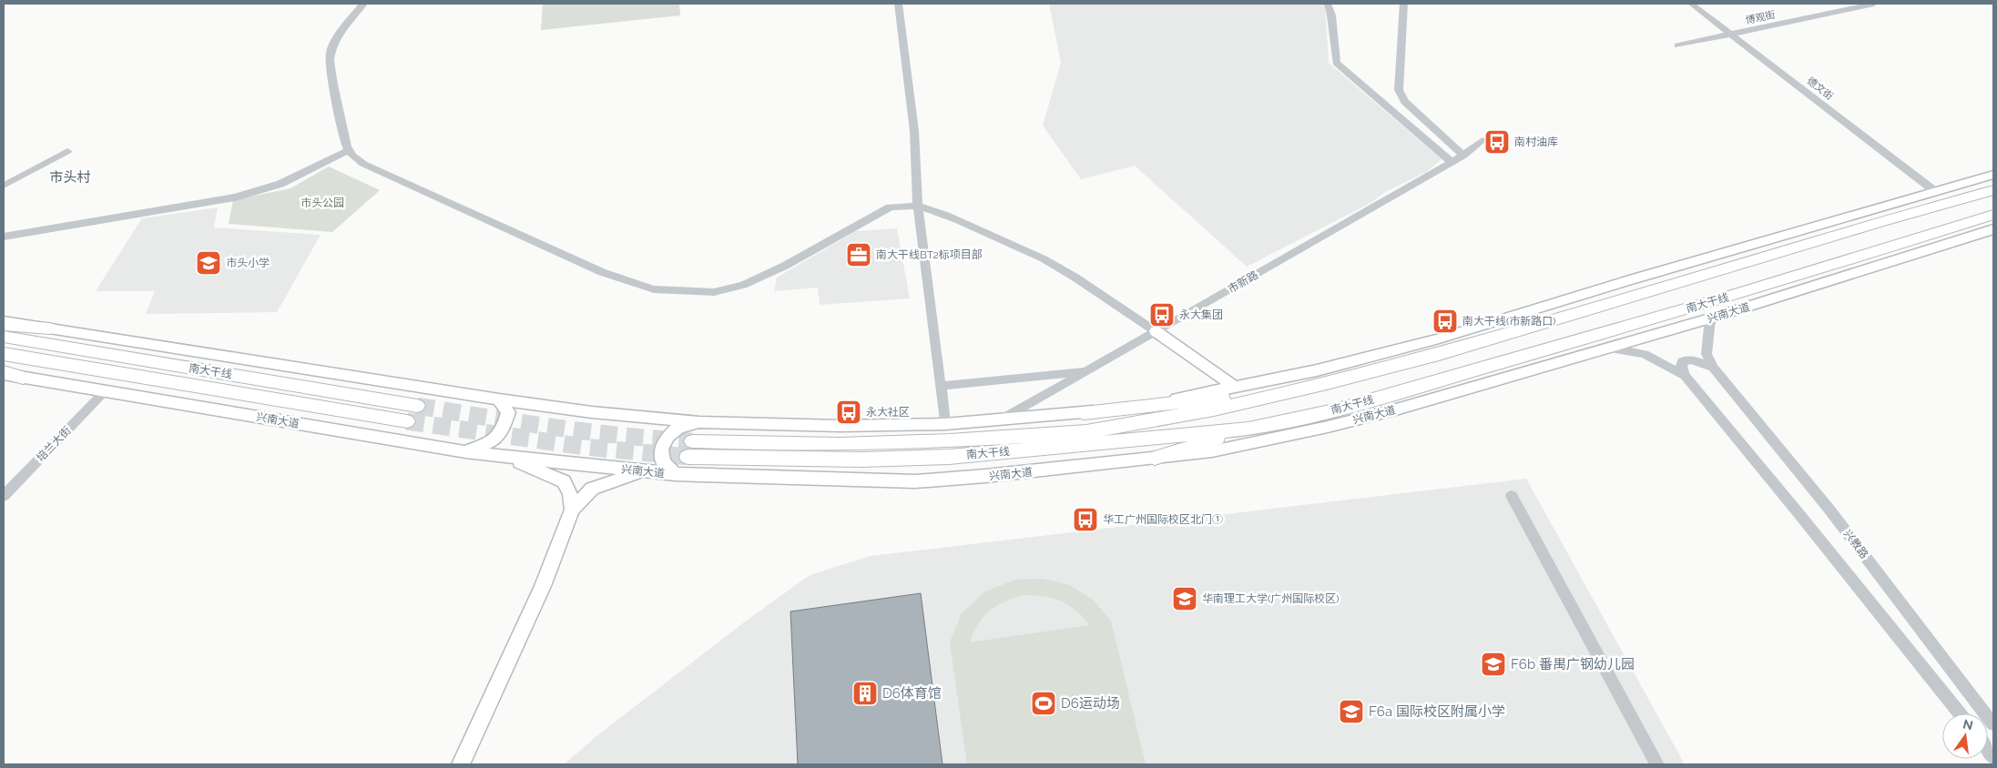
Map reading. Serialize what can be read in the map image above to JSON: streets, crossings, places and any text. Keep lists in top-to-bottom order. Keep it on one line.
{"streets":{"highway":["南大干线"],"main road":["兴南大道"],"street":["博观街","德文街","市新路","培兰大街","兴教路"]},"crossings":[["博观街","德文街"],["兴南大道","培兰大街"]],"districts":["市头村"],"parks":["市头公园"],"places":{"bus stop":["南村油库","永大集团","南大干线(市新路口)","永大社区","华工广州国际校区北门①"],"office":["南大干线BT2标项目部"],"school or university":["市头小学","华南理工大学(广州国际校区)","F6b 番禺广钢幼儿园","F6a 国际校区附属小学"],"building":["D6体育馆"],"sports":["D6运动场"]},"north":"top"}
